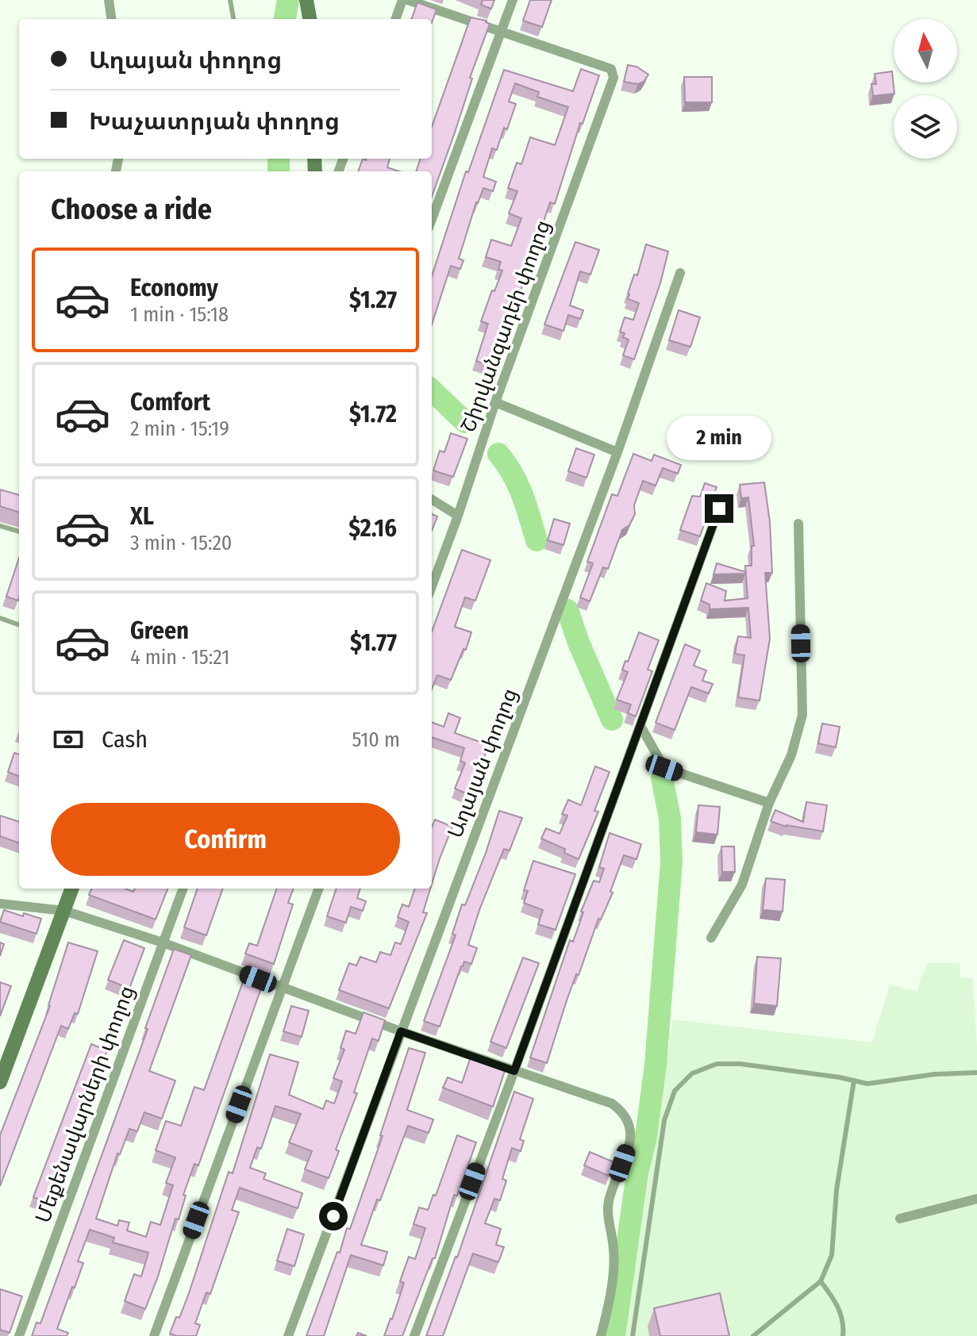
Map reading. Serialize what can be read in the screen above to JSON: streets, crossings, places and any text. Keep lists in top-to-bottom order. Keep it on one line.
{"streets":{"street":["Շիրվանզադեի փողոց","Աղայան փողոց","Մեքենավարների փողոց"]},"north":"top","page":{"banner":["Աղայան փողոց","Խաչատրյան փողոց"],"heading":"Choose a ride","list":[{"name":"Economy","note":"1 min · 15:18","value":"$1.27"},{"name":"Comfort","note":"2 min · 15:19","value":"$1.72"},{"name":"XL","note":"3 min · 15:20","value":"$2.16"},{"name":"Green","note":"4 min · 15:21","value":"$1.77"}],"bubble":"2 min","pay":["Cash","510 m"],"buttons":"Confirm"}}
